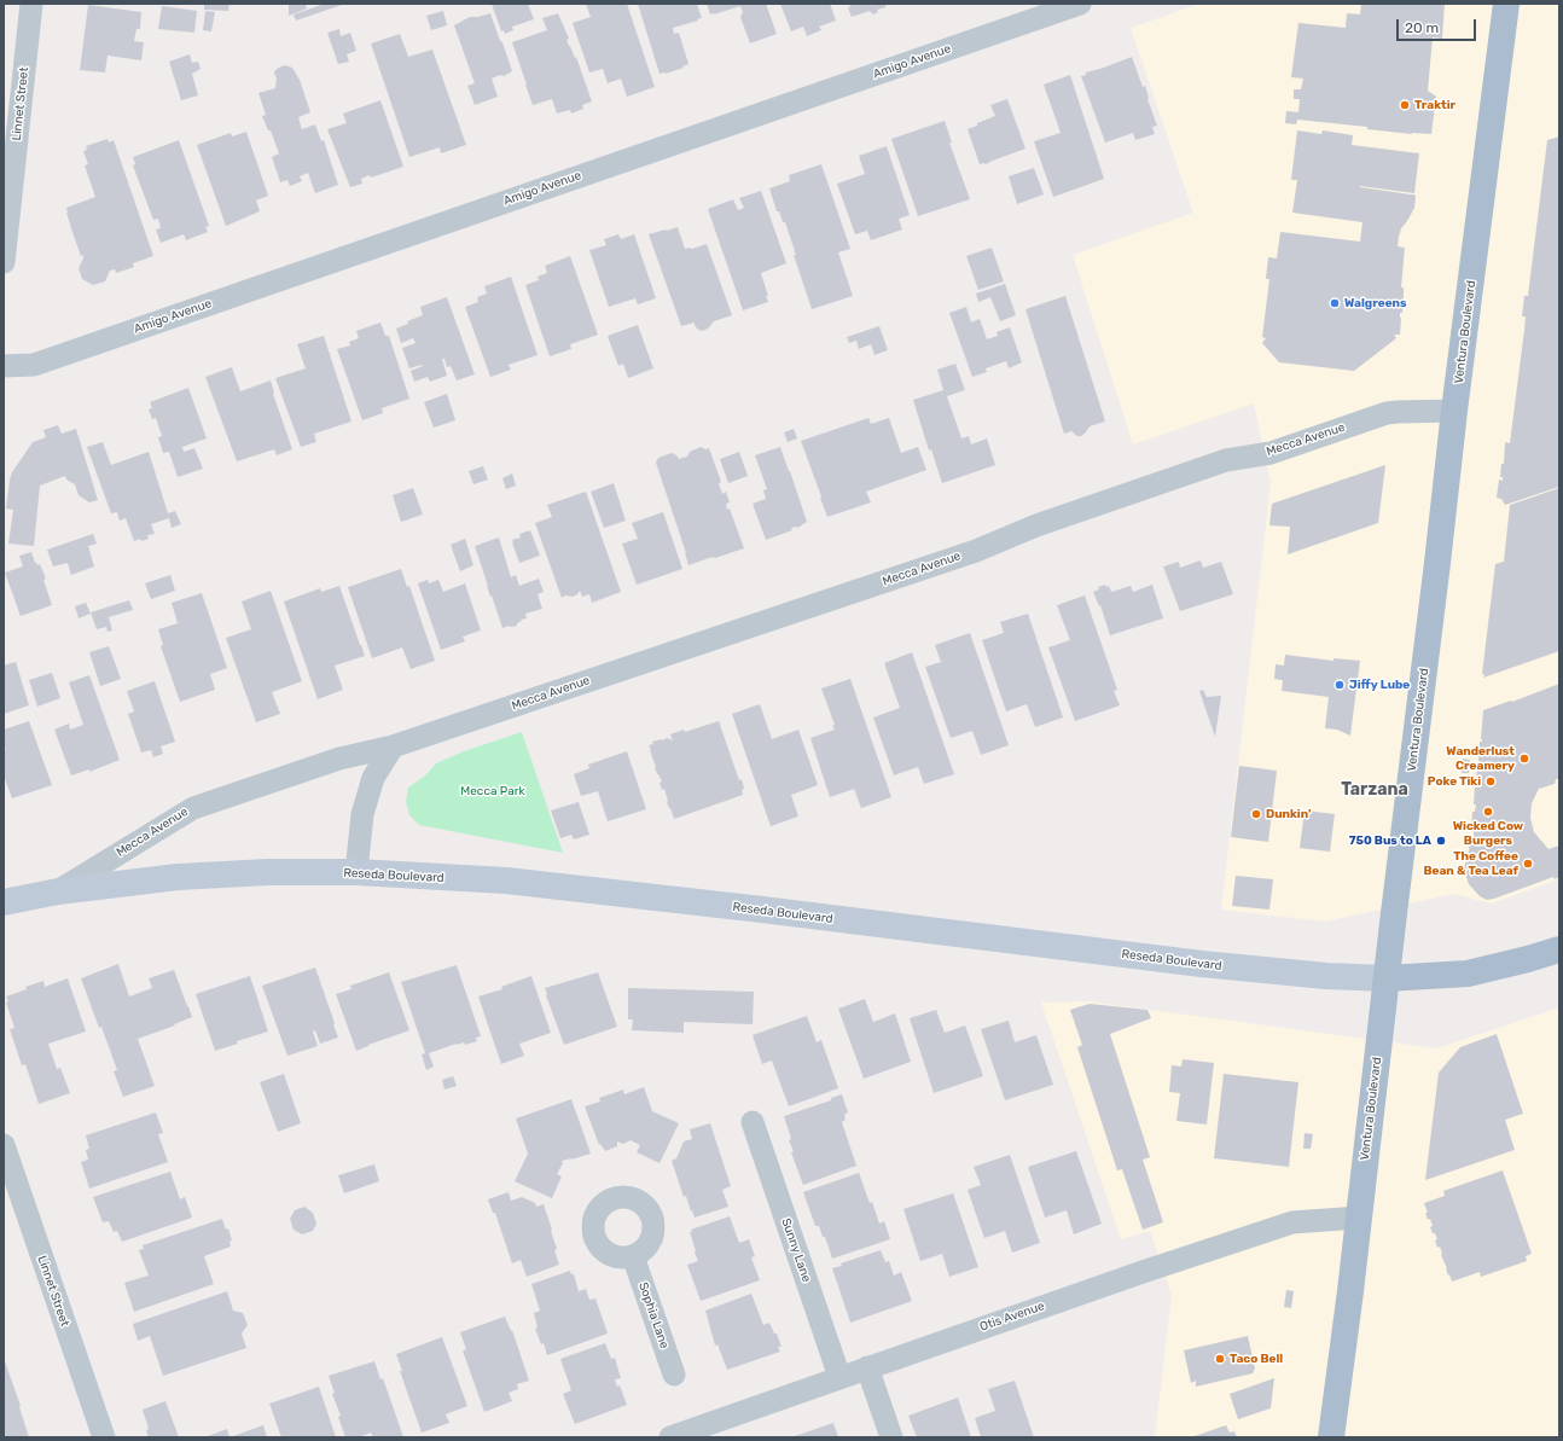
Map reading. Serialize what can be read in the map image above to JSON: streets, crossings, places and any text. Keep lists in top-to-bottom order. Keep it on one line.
{"streets":{"main road":["Ventura Boulevard","Reseda Boulevard"],"street":["Amigo Avenue","Linnet Street","Mecca Avenue","Sunny Lane","Sophia Lane","Otis Avenue"]},"crossings":[["Ventura Boulevard","Mecca Avenue"],["Ventura Boulevard","Reseda Boulevard"],["Ventura Boulevard","Otis Avenue"],["Mecca Avenue","Reseda Boulevard"],["Sunny Lane","Otis Avenue"]],"districts":["Tarzana"],"parks":["Mecca Park"],"places":["Traktir","Walgreens","Jiffy Lube","Wanderlust Creamery","Poke Tiki","Wicked Cow Burgers","Dunkin'","750 Bus to LA","The Coffee Bean & Tea Leaf","Taco Bell"],"scale_bar":"20 m"}
